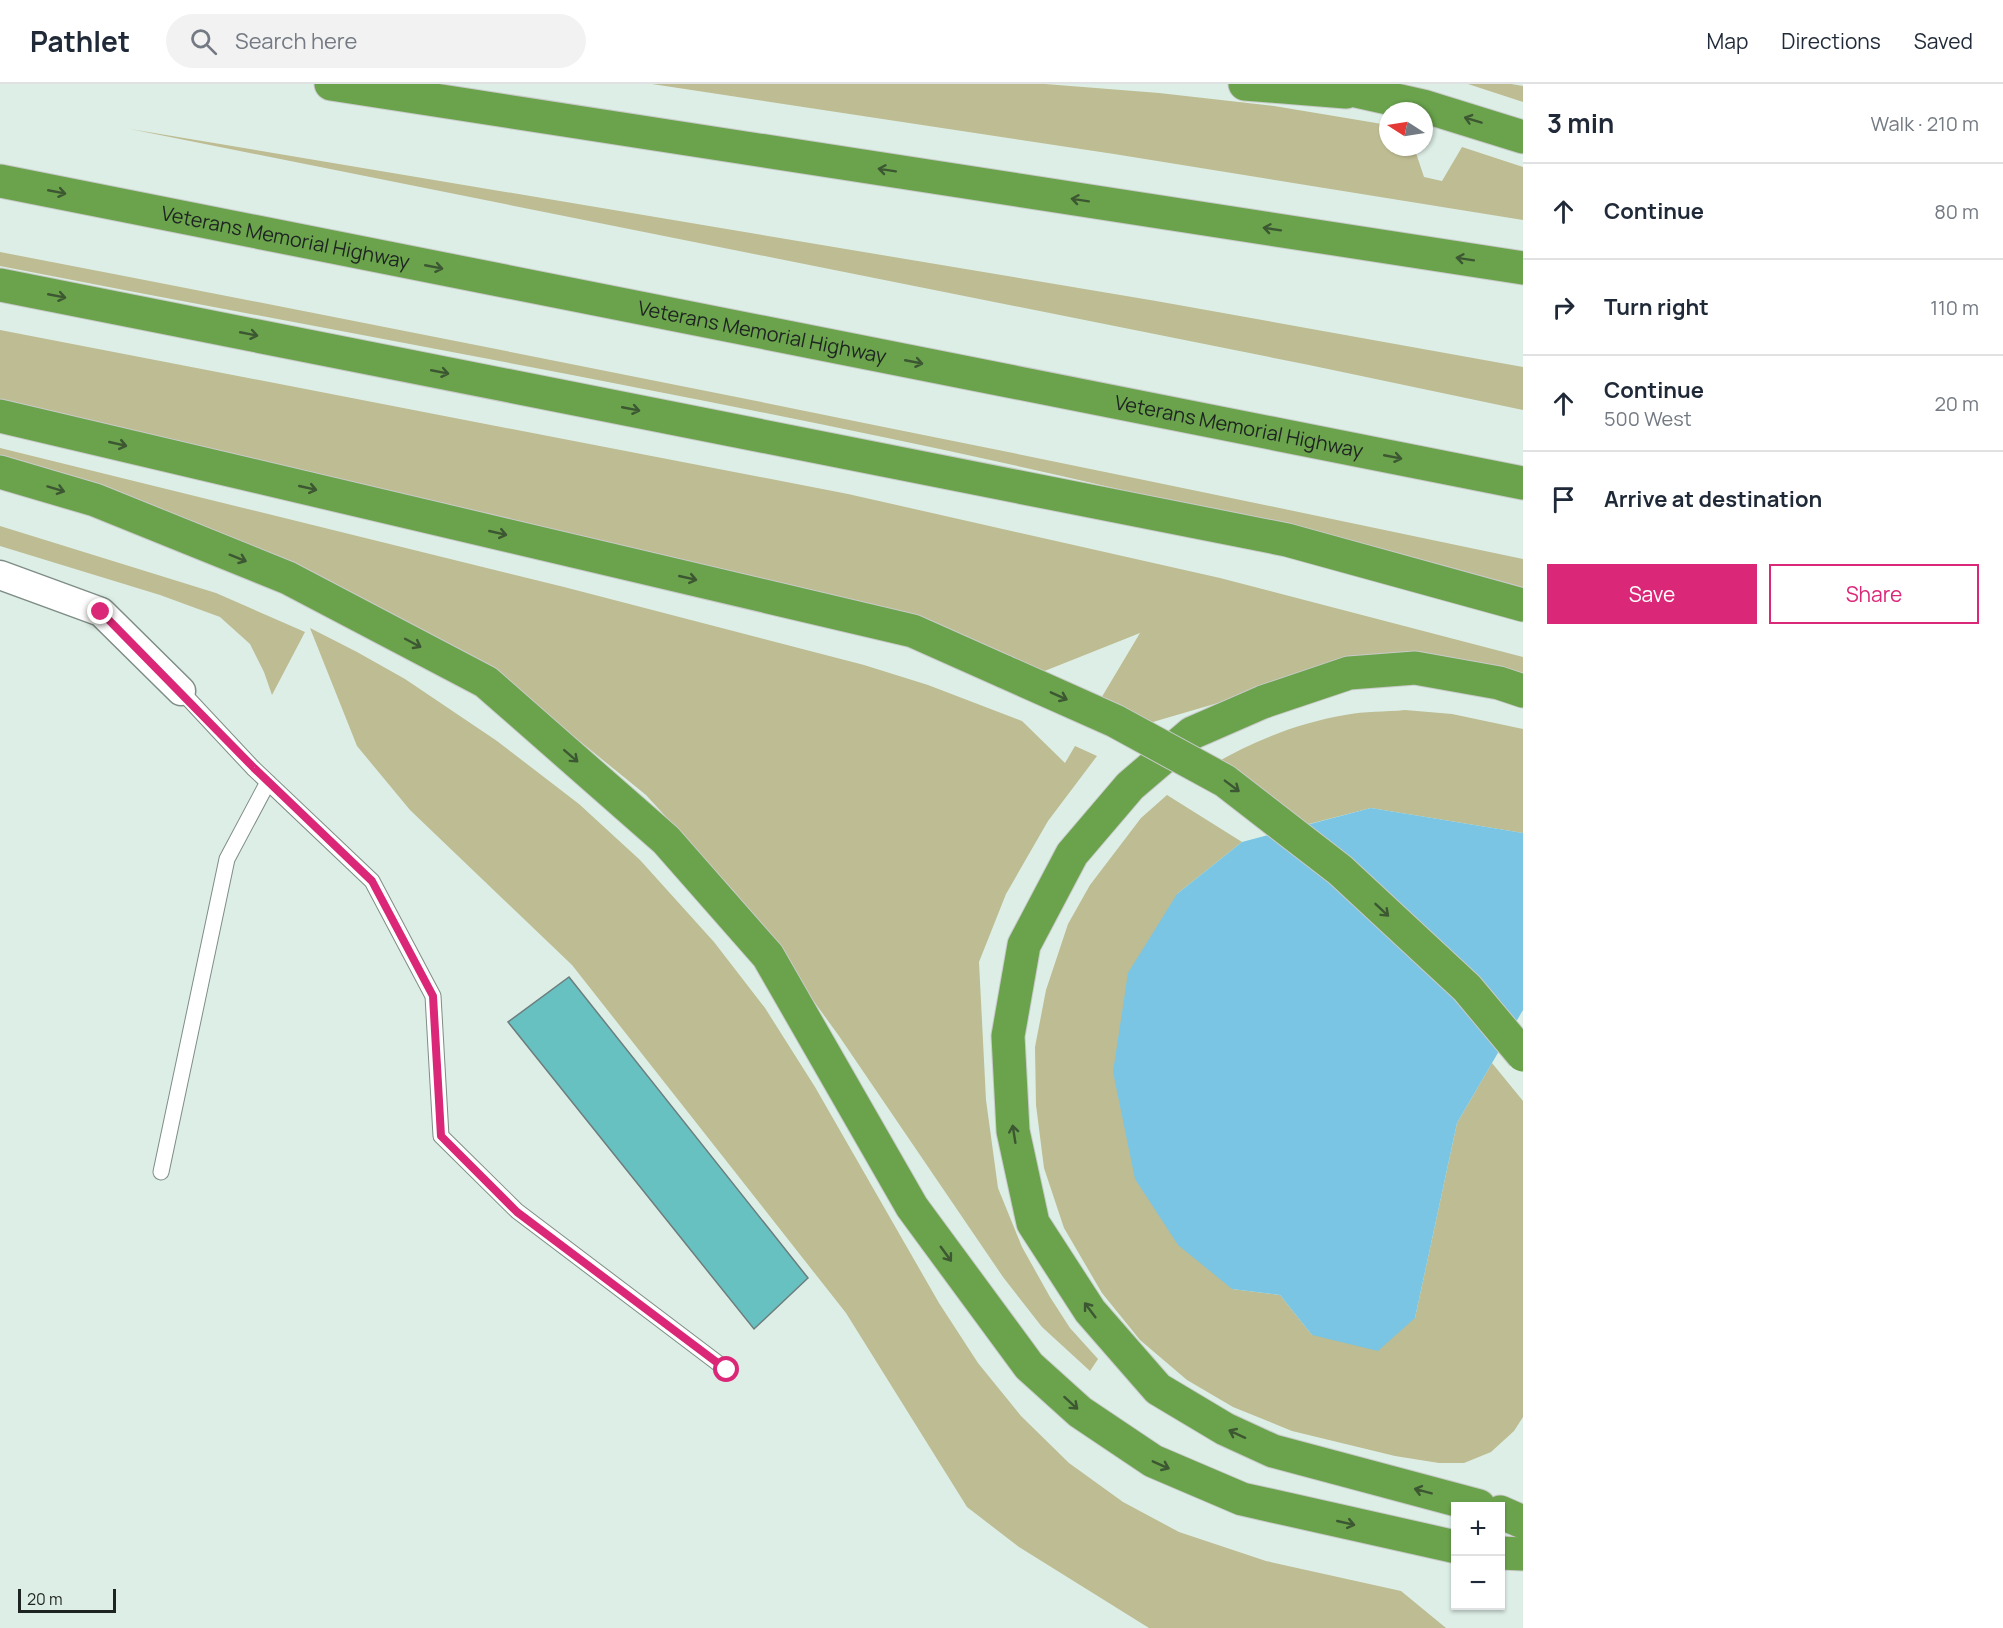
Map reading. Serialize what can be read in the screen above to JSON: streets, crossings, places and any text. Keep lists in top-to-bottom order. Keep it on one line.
{"streets":{"highway":["Veterans Memorial Highway"]},"scale_bar":"20 m","north":"left","page":{"header":"Pathlet","search":"Search here","nav":["Map","Directions","Saved"],"heading":["3 min","Walk · 210 m"],"list":[["Continue","80 m"],["Turn right","110 m"],["Continue","500 West","20 m"],"Arrive at destination"],"buttons":["Save","Share"],"map_buttons":["+","−"],"scale":"20 m"}}
